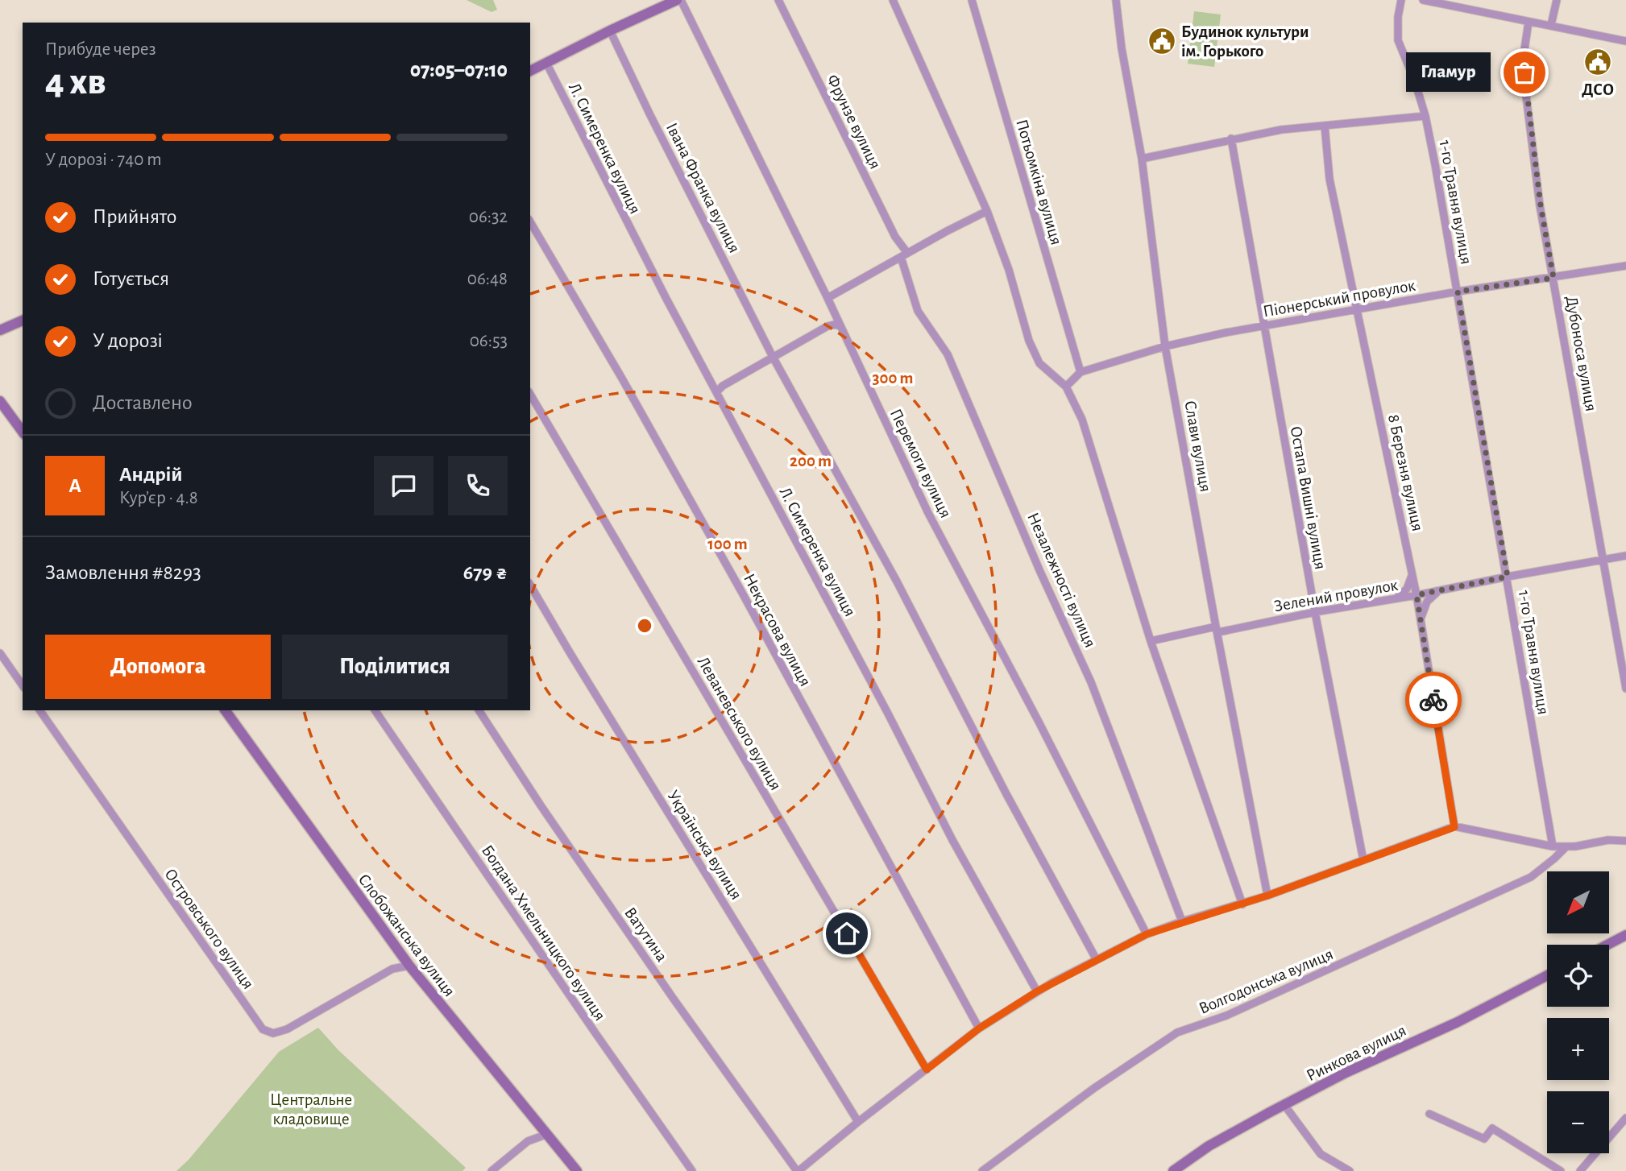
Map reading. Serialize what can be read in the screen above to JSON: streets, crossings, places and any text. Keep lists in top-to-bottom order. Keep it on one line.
{"streets":{"main road":["Слобожанська вулиця","Ринкова вулиця"],"street":["Фрунзе вулиця","Л. Симеренка вулиця","Потьомкіна вулиця","Івана Франка вулиця","1-го Травня вулиця","Піонерський провулок","Дубоноса вулиця","Слави вулиця","Перемоги вулиця","8 Березня вулиця","Остапа Вишні вулиця","Незалежності вулиця","Зелений провулок","Некрасова вулиця","Леваневського вулиця","Українська вулиця","Островського вулиця","Богдана Хмельницкого вулиця","Ватутина","Волгодонська вулиця"]},"crossings":[["Фрунзе вулиця","Незалежності вулиця"],["Потьомкіна вулиця","Піонерський провулок"],["1-го Травня вулиця","Піонерський провулок"],["1-го Травня вулиця","Зелений провулок"],["Піонерський провулок","Дубоноса вулиця"],["Піонерський провулок","Слави вулиця"],["Піонерський провулок","8 Березня вулиця"],["Піонерський провулок","Остапа Вишні вулиця"],["Дубоноса вулиця","Зелений провулок"],["Слави вулиця","Зелений провулок"],["8 Березня вулиця","Зелений провулок"],["Остапа Вишні вулиця","Зелений провулок"],["Островського вулиця","Слобожанська вулиця"]],"parks":["Центральне кладовище"],"places":{"public building":["Будинок культури ім. Горького","ДСО"],"other":["Гламур"]},"north":"bottom left","page":{"heading":["4 хв","Прибуде через","07:05–07:10"],"panel":["Андрій","Кур’єр · 4.8","Замовлення #8293","679 ₴"],"bubble":"Гламур","bar":"У дорозі · 740 m","list":[["Прийнято","06:32"],["Готується","06:48"],["У дорозі","06:53"],"Доставлено"],"round":"А","buttons":["Допомога","Поділитися"],"map_buttons":["+","−"]},"rings":["300 m","200 m","100 m"]}
